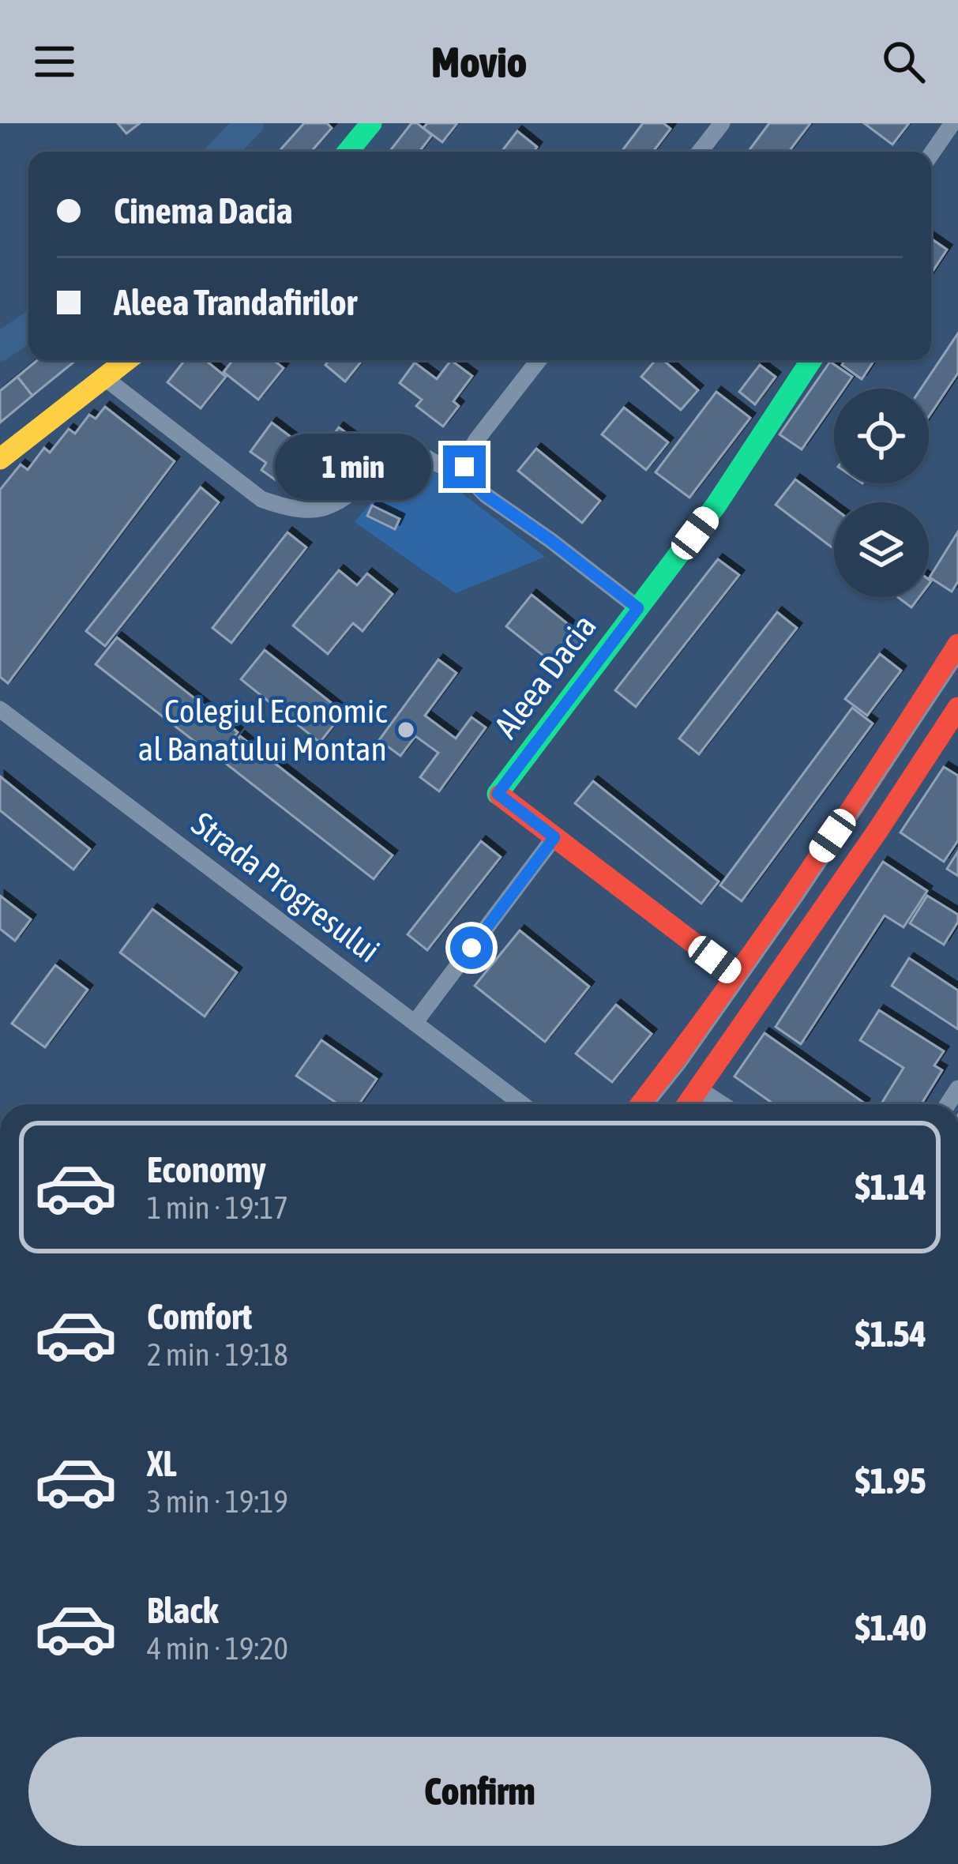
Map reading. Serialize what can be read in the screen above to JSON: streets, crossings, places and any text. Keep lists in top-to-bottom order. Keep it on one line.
{"streets":{"street":["Aleea Dacia","Strada Progresului"]},"places":["Colegiul Economic al Banatului Montan"],"page":{"header":"Movio","banner":["Cinema Dacia","Aleea Trandafirilor"],"bubble":"1 min","list":[{"name":"Economy","note":"1 min · 19:17","value":"$1.14"},{"name":"Comfort","note":"2 min · 19:18","value":"$1.54"},{"name":"XL","note":"3 min · 19:19","value":"$1.95"},{"name":"Black","note":"4 min · 19:20","value":"$1.40"}],"buttons":"Confirm"}}
